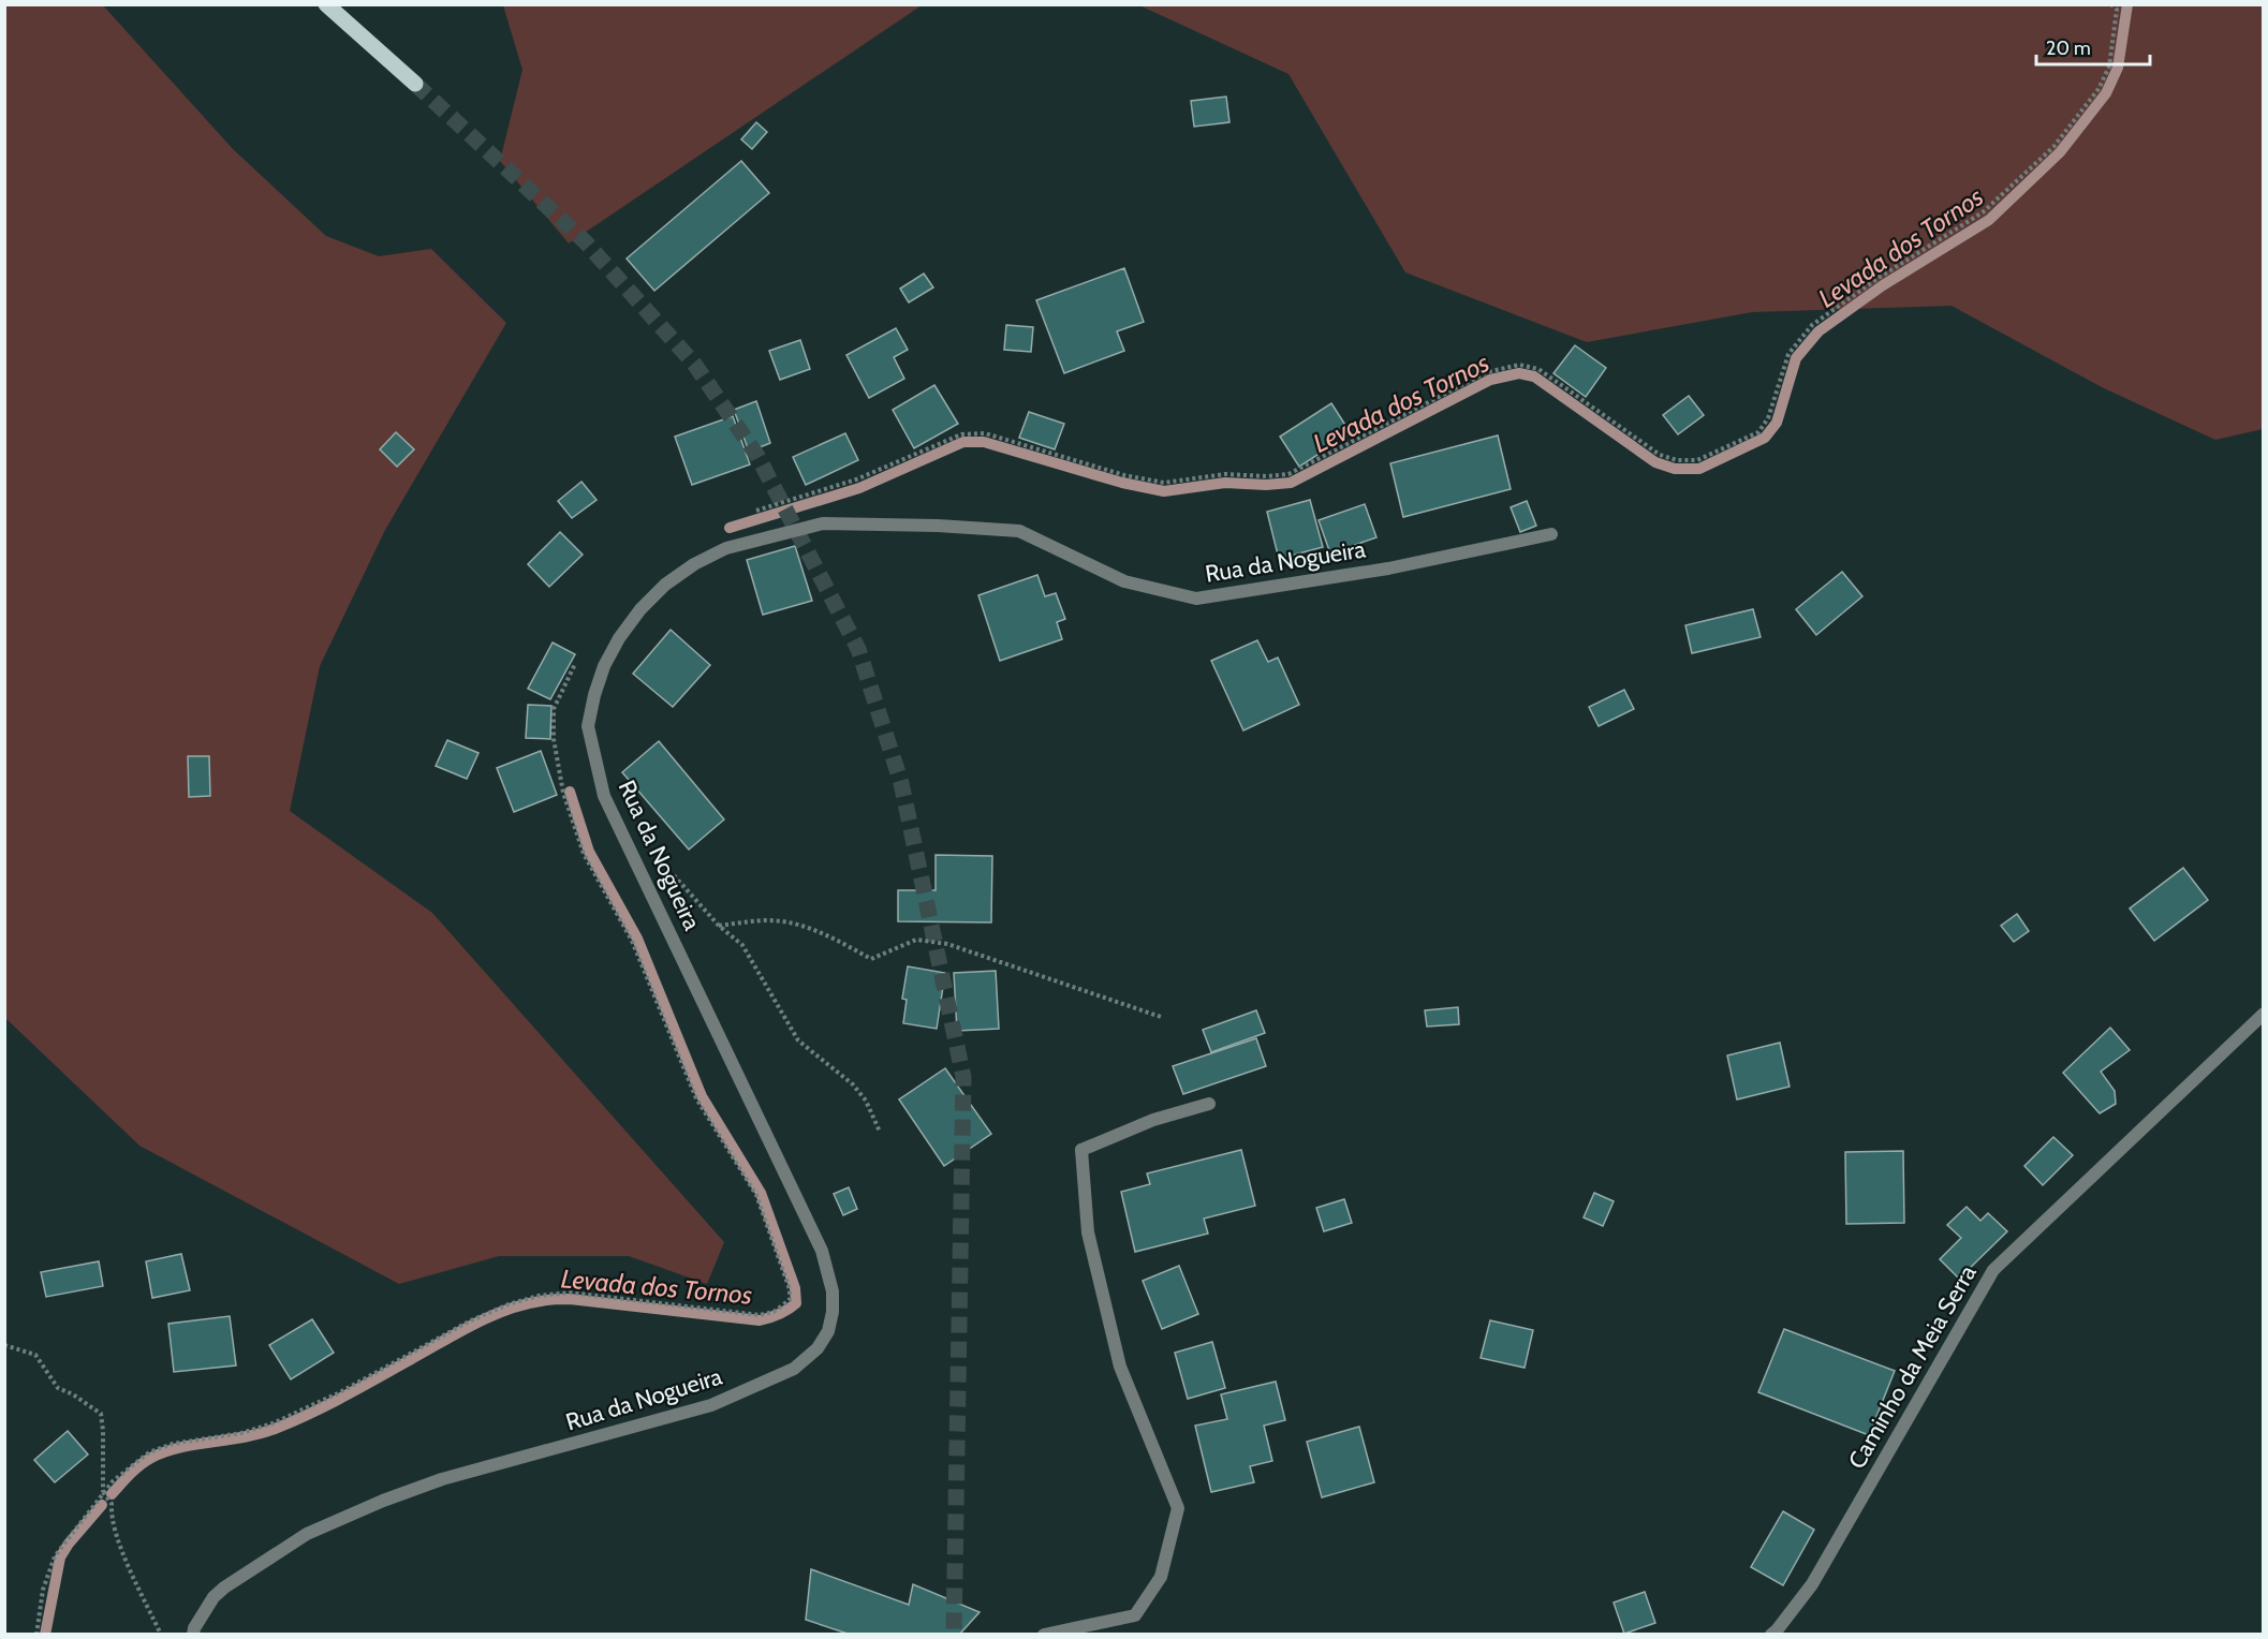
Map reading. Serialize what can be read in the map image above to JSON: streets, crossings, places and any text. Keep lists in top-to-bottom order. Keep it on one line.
{"streets":{"street":["Rua da Nogueira","Caminho da Meia Serra"]},"water":["Levada dos Tornos"],"scale_bar":"20 m"}
